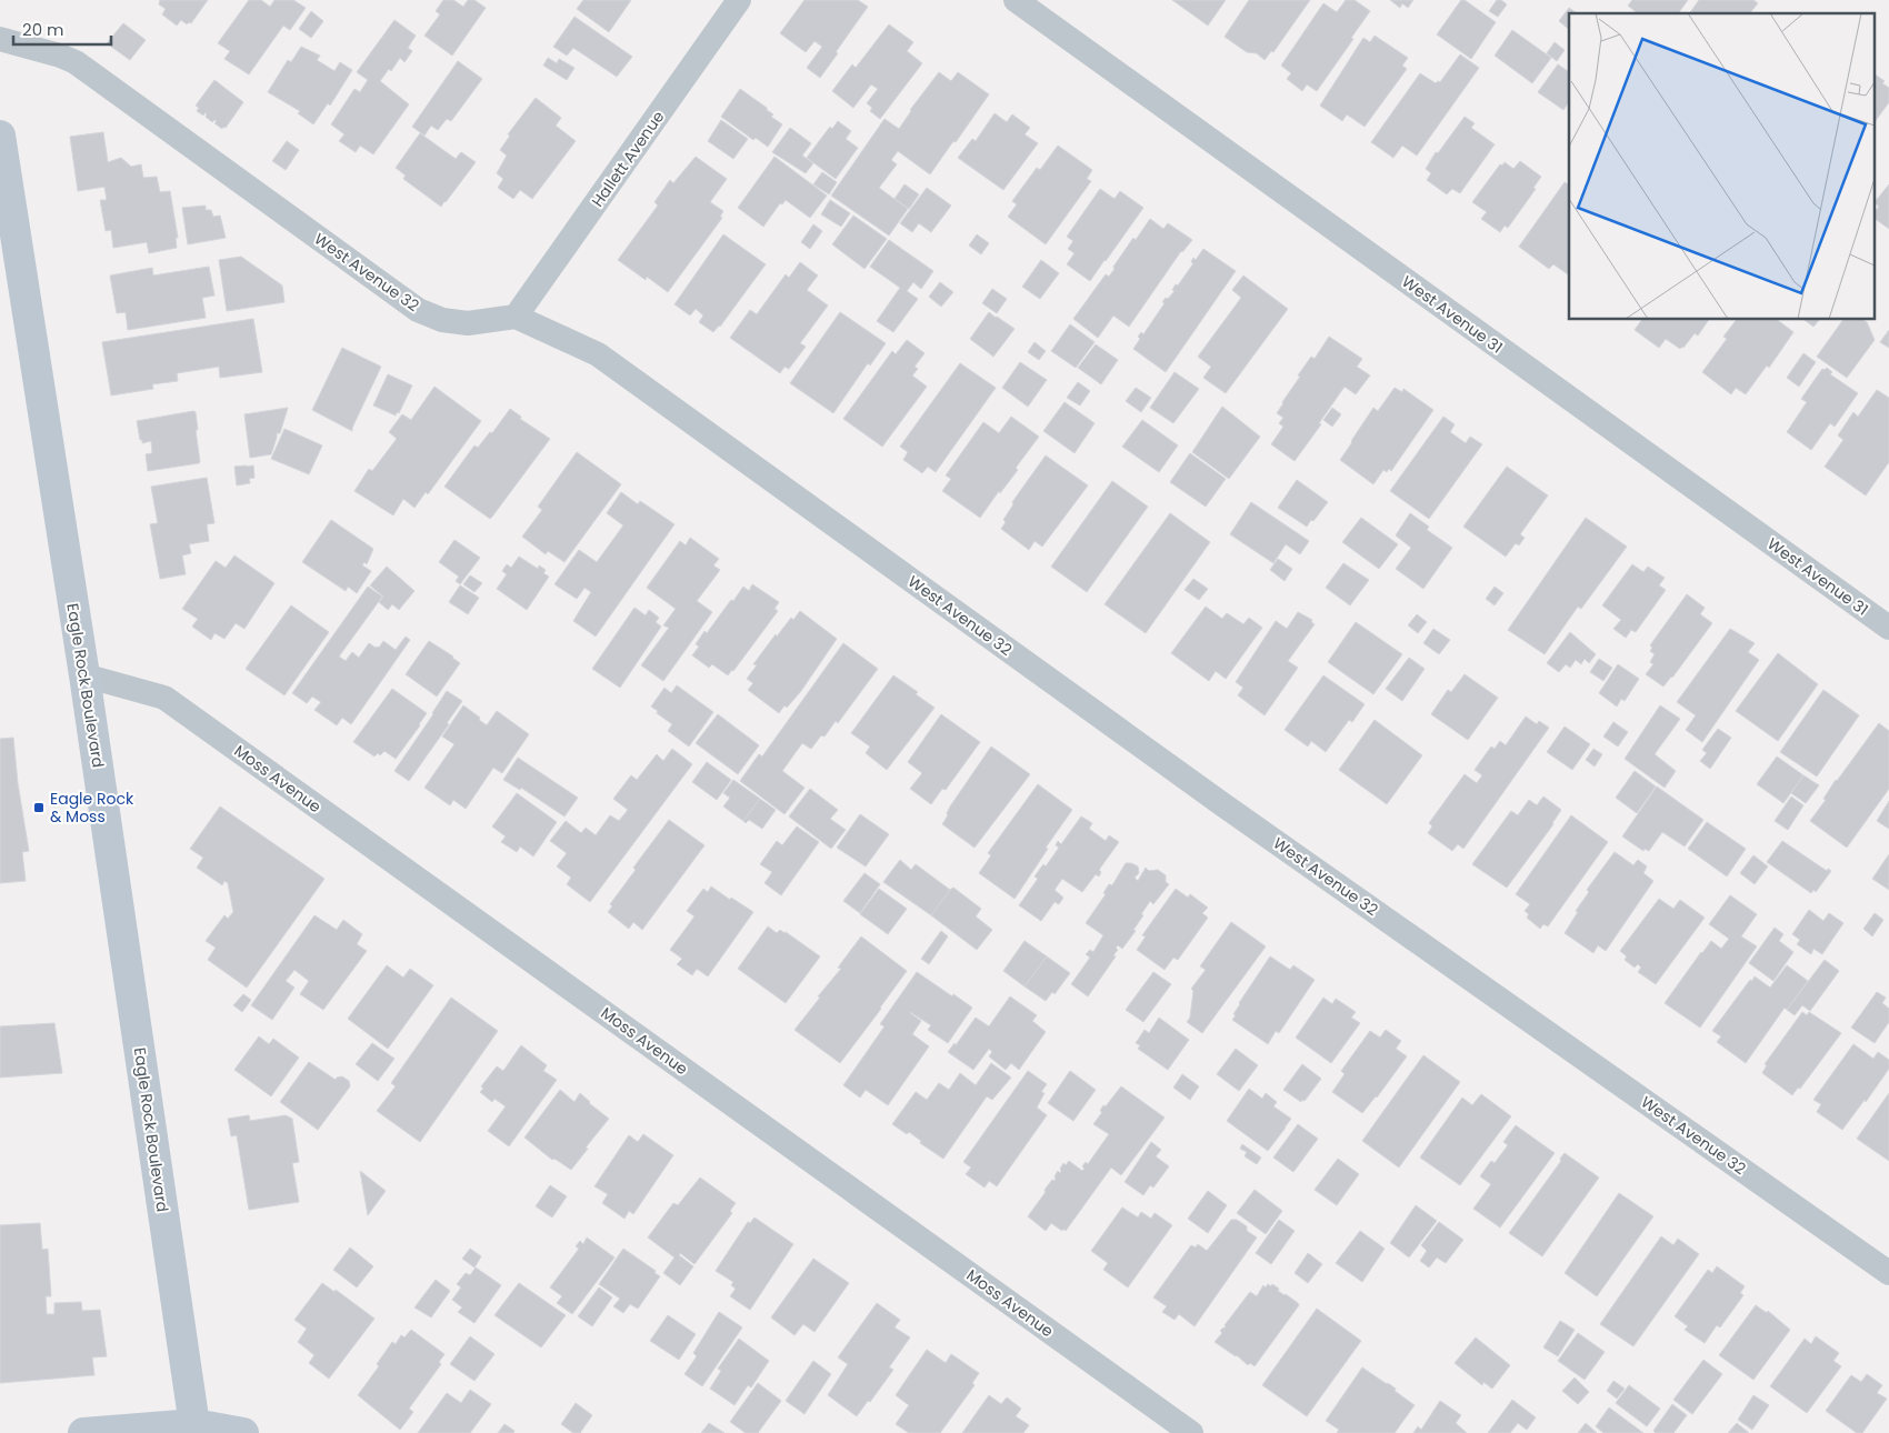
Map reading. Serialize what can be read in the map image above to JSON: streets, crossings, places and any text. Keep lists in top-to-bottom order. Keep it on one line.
{"streets":{"main road":["Eagle Rock Boulevard"],"street":["Hallett Avenue","West Avenue 32","West Avenue 31","Moss Avenue"]},"crossings":[["Hallett Avenue","West Avenue 32"],["Eagle Rock Boulevard","Moss Avenue"]],"places":{"transit":["Eagle Rock & Moss"]},"scale_bar":"20 m"}
